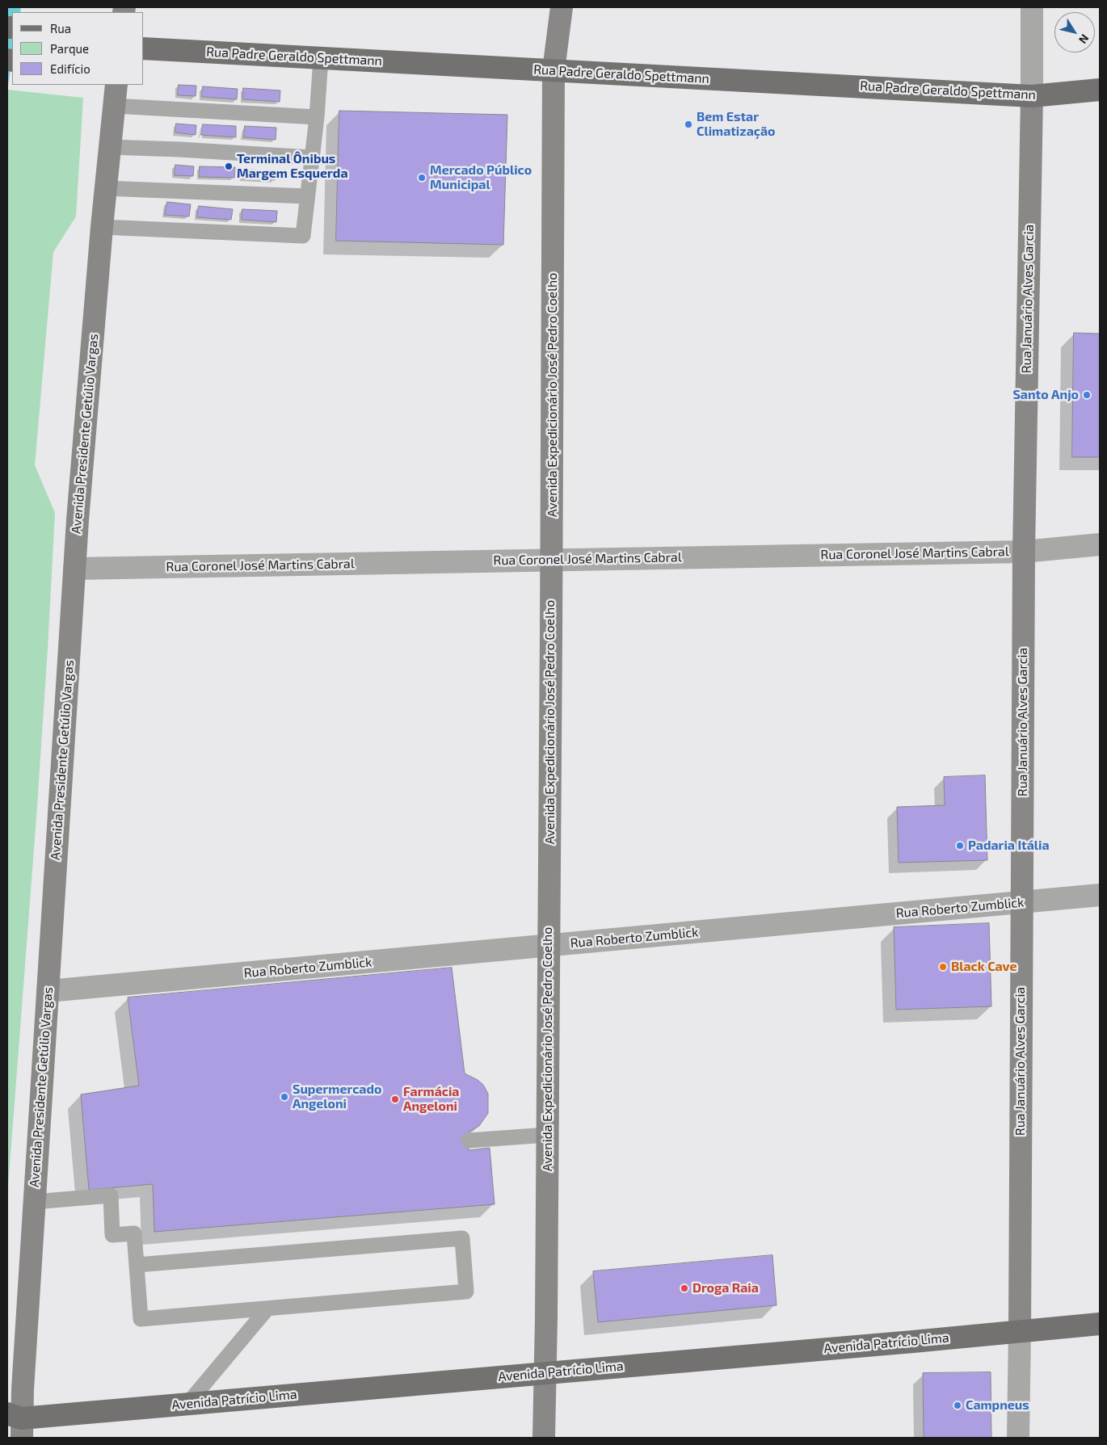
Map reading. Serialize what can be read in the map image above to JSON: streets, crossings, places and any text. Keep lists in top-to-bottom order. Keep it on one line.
{"streets":{"main road":["Rua Padre Geraldo Spettmann","Avenida Patrício Lima"],"street":["Rua Januário Alves Garcia","Avenida Expedicionário José Pedro Coelho","Avenida Presidente Getúlio Vargas","Rua Coronel José Martins Cabral","Rua Roberto Zumblick"]},"crossings":[["Rua Padre Geraldo Spettmann","Rua Januário Alves Garcia"],["Rua Padre Geraldo Spettmann","Avenida Expedicionário José Pedro Coelho"],["Rua Januário Alves Garcia","Rua Coronel José Martins Cabral"],["Rua Januário Alves Garcia","Rua Roberto Zumblick"],["Rua Januário Alves Garcia","Avenida Patrício Lima"],["Avenida Expedicionário José Pedro Coelho","Rua Coronel José Martins Cabral"],["Avenida Expedicionário José Pedro Coelho","Rua Roberto Zumblick"],["Avenida Expedicionário José Pedro Coelho","Avenida Patrício Lima"],["Avenida Presidente Getúlio Vargas","Rua Coronel José Martins Cabral"],["Avenida Presidente Getúlio Vargas","Rua Roberto Zumblick"],["Avenida Presidente Getúlio Vargas","Avenida Patrício Lima"]],"places":["Bem Estar Climatização","Terminal Ônibus Margem Esquerda","Mercado Público Municipal","Santo Anjo","Padaria Itália","Black Cave","Supermercado Angeloni","Farmácia Angeloni","Droga Raia","Campneus"],"legend":["Rua","Parque","Edifício"],"north":"bottom right"}
